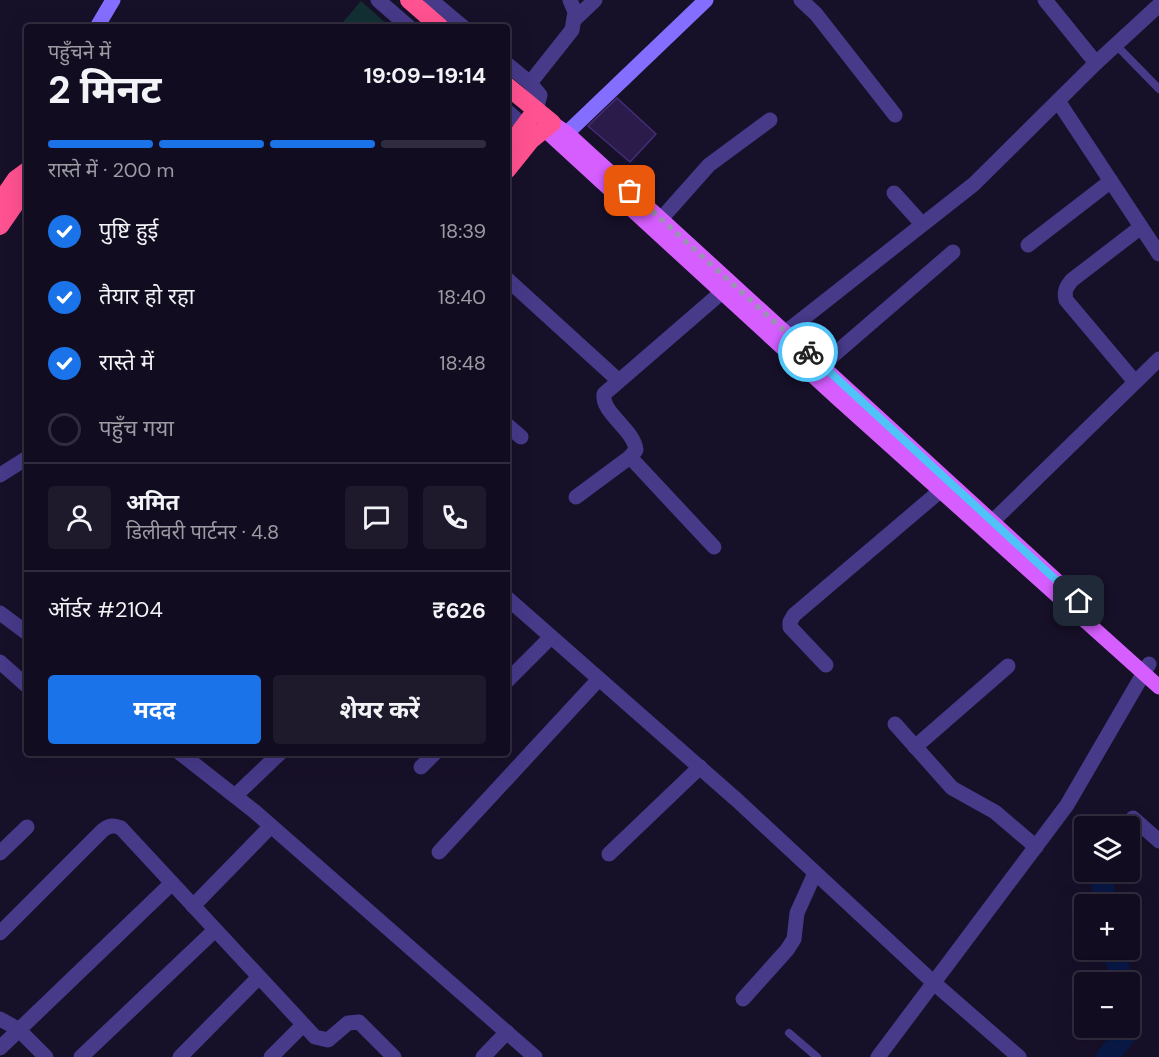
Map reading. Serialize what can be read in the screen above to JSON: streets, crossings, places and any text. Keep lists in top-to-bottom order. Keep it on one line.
{"page":{"heading":["2 मिनट","पहुँचने में","19:09–19:14"],"panel":["अमित","डिलीवरी पार्टनर · 4.8","ऑर्डर #2104","₹626"],"bar":"रास्ते में · 200 m","list":[["पुष्टि हुई","18:39"],["तैयार हो रहा","18:40"],["रास्ते में","18:48"],"पहुँच गया"],"buttons":["मदद","शेयर करें"],"map_buttons":["+","−"]}}
